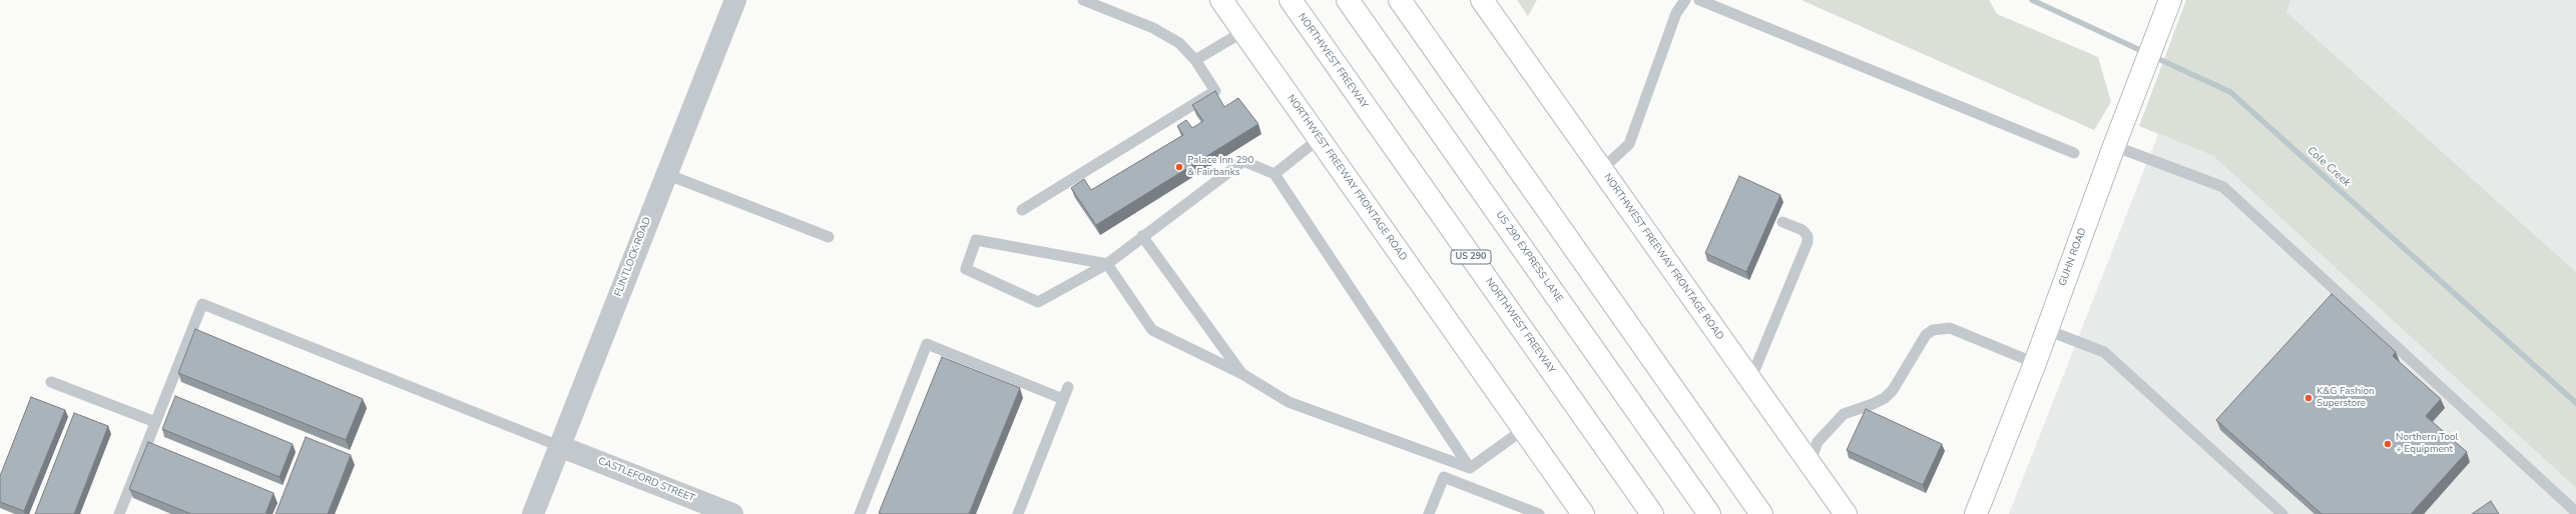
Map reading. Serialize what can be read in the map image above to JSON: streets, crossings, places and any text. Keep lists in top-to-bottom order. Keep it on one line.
{"streets":{"main road":["NORTHWEST FREEWAY","NORTHWEST FREEWAY FRONTAGE ROAD","US 290","US 290 EXPRESS LANE","GUHN ROAD"],"street":["FLINTLOCK ROAD","CASTLEFORD STREET"]},"crossings":[["FLINTLOCK ROAD","CASTLEFORD STREET"]],"water":["Cole Creek"],"places":["Palace Inn 290 & Fairbanks","K&G Fashion Superstore","Northern Tool + Equipment"]}
